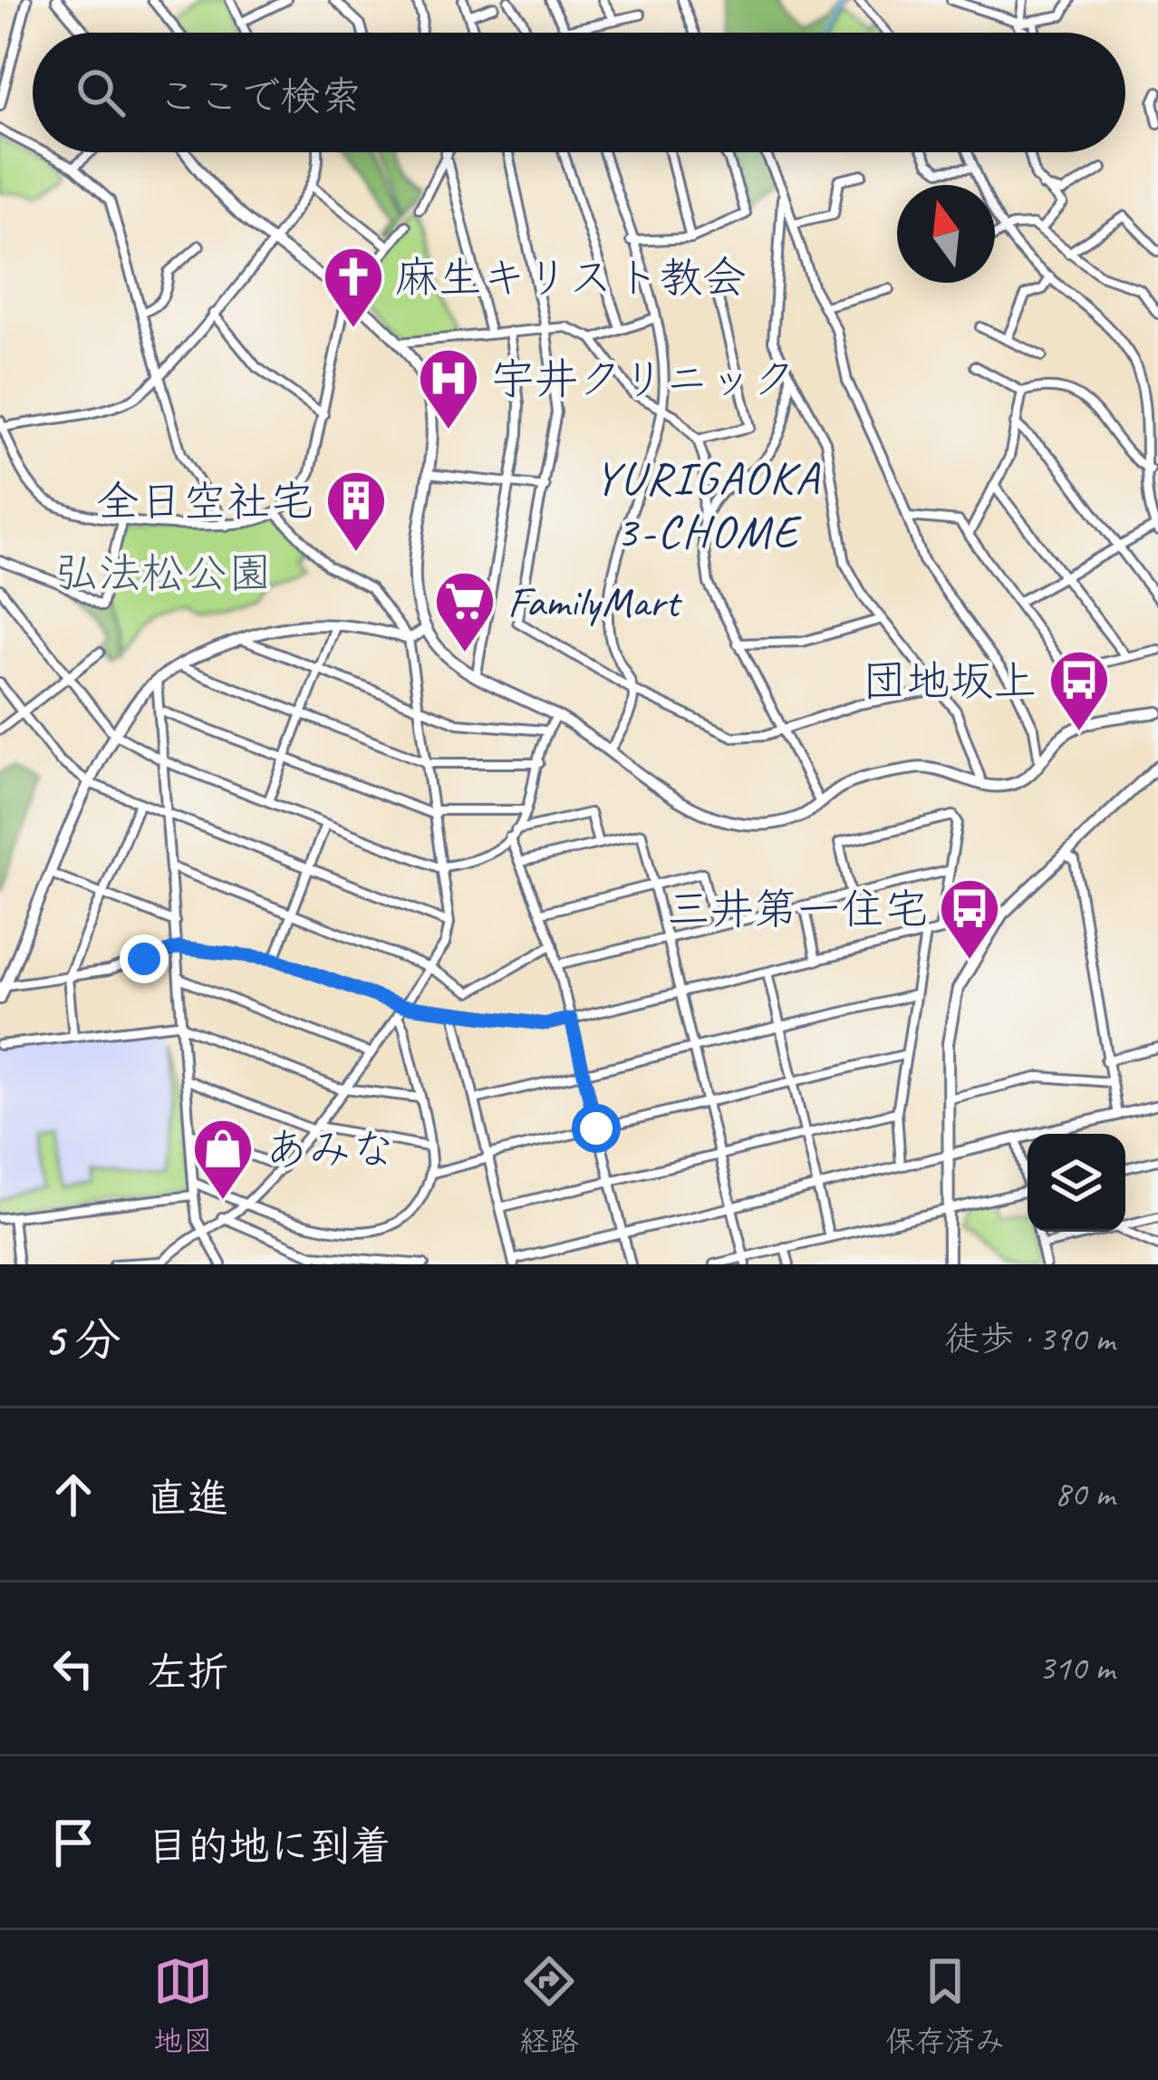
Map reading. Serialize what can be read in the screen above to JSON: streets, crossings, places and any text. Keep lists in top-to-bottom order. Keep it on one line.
{"districts":["YURIGAOKA 3-CHOME"],"parks":["弘法松公園"],"places":{"church":["麻生キリスト教会"],"hospital":["宇井クリニック"],"building":["全日空社宅"],"supermarket":["FamilyMart"],"bus stop":["団地坂上","三井第一住宅"],"shop":["あみな"]},"north":"top","page":{"search":"ここで検索","heading":["5 分","徒歩 · 390 m"],"list":[["直進","80 m"],["左折","310 m"],"目的地に到着"],"nav":["地図","経路","保存済み"]}}
